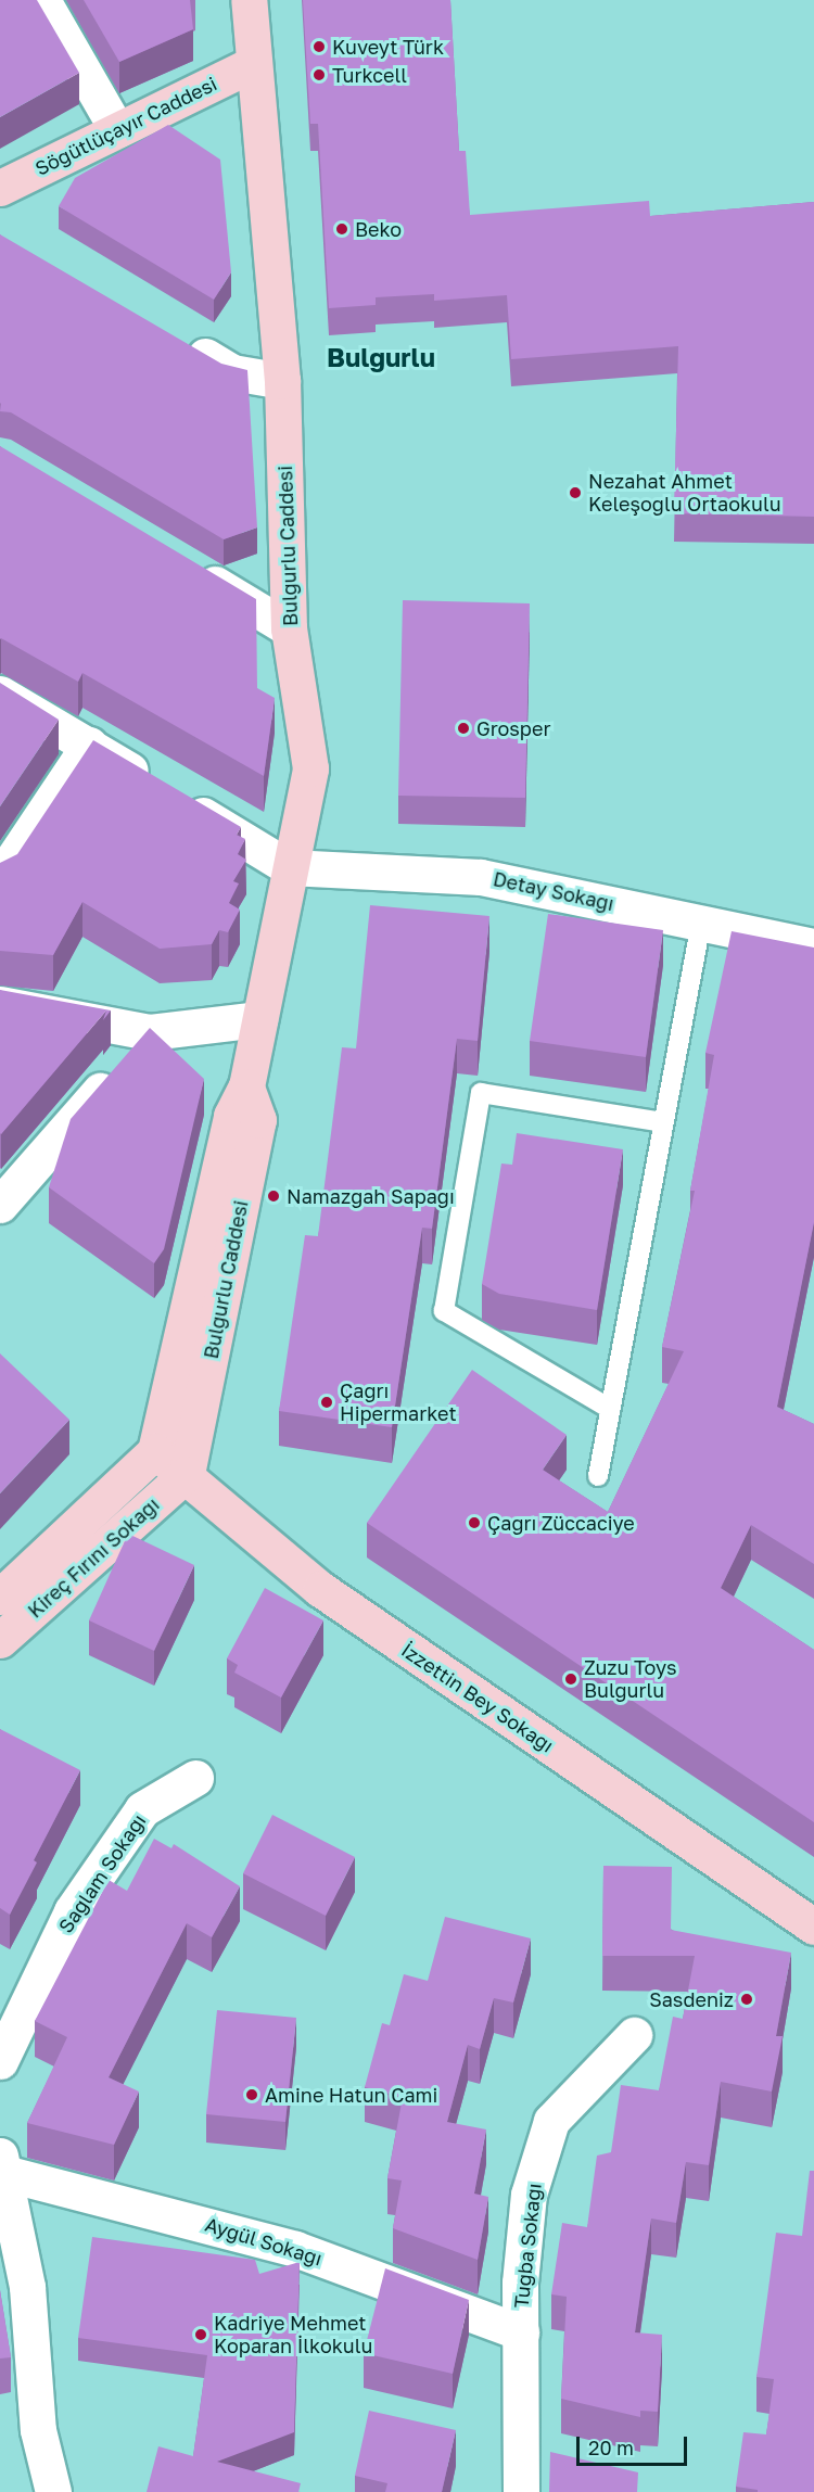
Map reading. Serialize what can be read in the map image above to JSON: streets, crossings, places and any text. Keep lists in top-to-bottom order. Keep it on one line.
{"streets":{"main road":["Söğütlüçayır Caddesi","Bulgurlu Caddesi","Kireç Fırını Sokağı","İzzettin Bey Sokağı"],"street":["Detay Sokağı","Sağlam Sokağı","Aygül Sokağı","Tuğba Sokağı"]},"crossings":[["Söğütlüçayır Caddesi","Bulgurlu Caddesi"],["Bulgurlu Caddesi","Detay Sokağı"],["Bulgurlu Caddesi","Kireç Fırını Sokağı"],["Bulgurlu Caddesi","İzzettin Bey Sokağı"],["Kireç Fırını Sokağı","İzzettin Bey Sokağı"],["Aygül Sokağı","Tuğba Sokağı"]],"districts":["Bulgurlu"],"places":["Kuveyt Türk","Turkcell","Beko","Nezahat Ahmet Keleşoğlu Ortaokulu","Grosper","Namazgah Sapağı","Çağrı Hipermarket","Çağrı Züccaciye","Zuzu Toys Bulgurlu","Sasdeniz","Amine Hatun Cami","Kadriye Mehmet Koparan İlkokulu"],"scale_bar":"20 m"}
